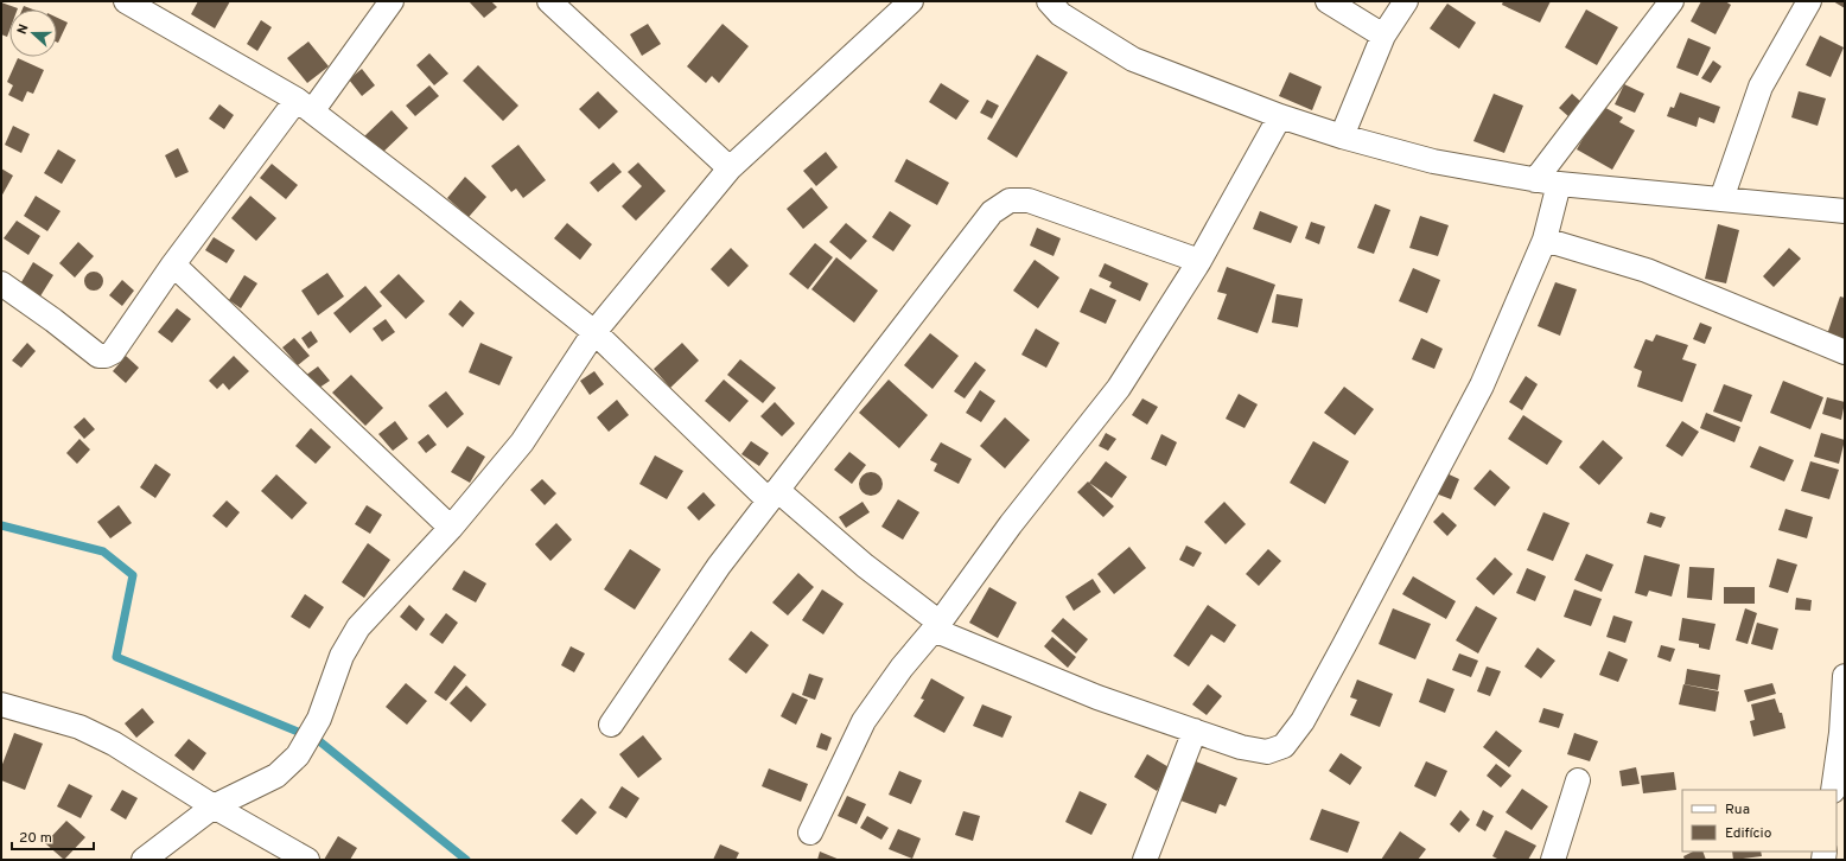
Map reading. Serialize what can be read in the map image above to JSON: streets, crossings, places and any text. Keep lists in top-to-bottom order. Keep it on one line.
{"legend":["Rua","Edifício"],"scale_bar":"20 m","north":"left"}
